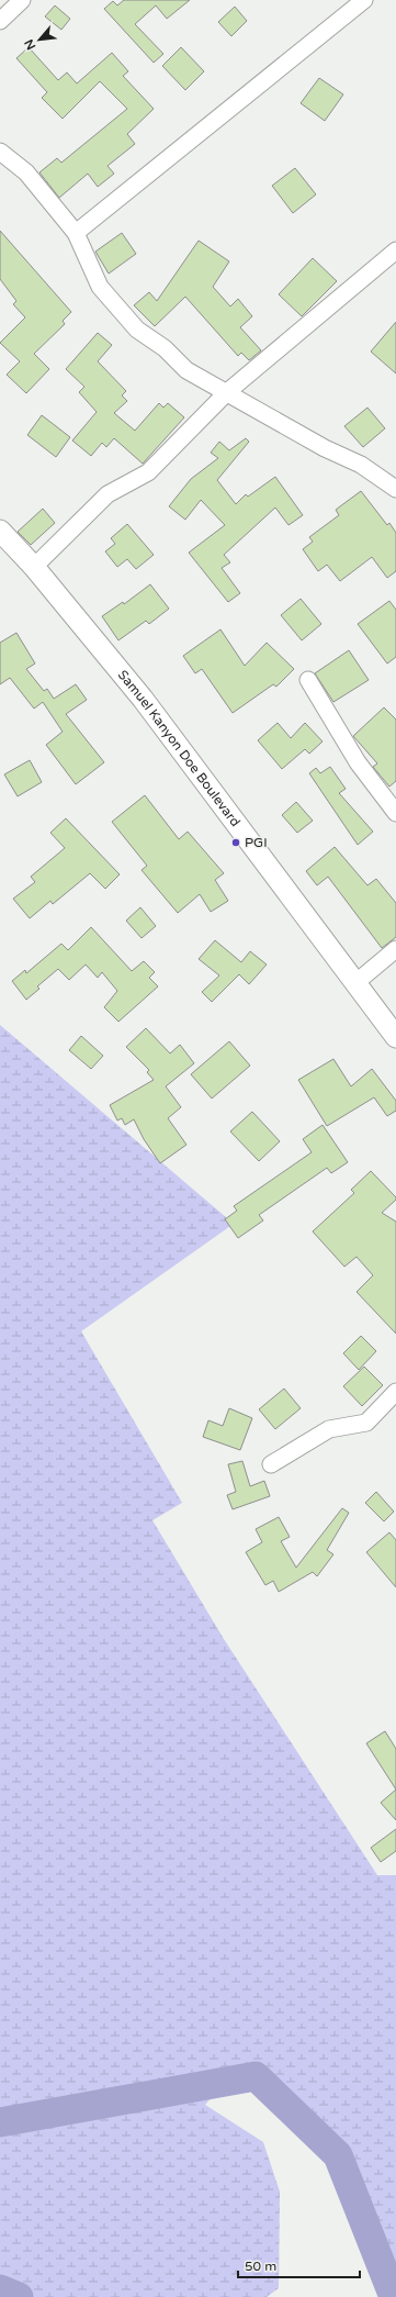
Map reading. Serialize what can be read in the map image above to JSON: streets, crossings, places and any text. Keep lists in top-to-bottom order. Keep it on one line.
{"streets":{"street":["Samuel Kanyon Doe Boulevard"]},"places":["PGI"],"scale_bar":"50 m","north":"bottom left"}
